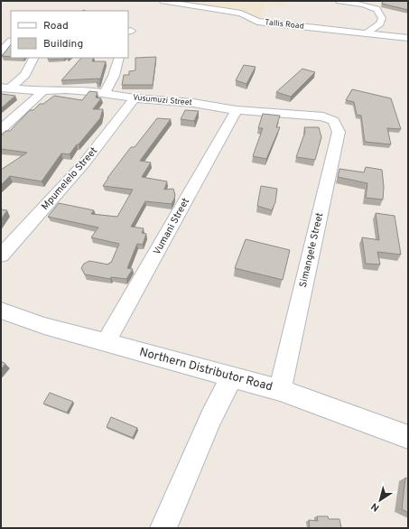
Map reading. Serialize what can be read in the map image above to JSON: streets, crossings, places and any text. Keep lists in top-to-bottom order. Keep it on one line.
{"streets":{"street":["Tallis Road","Vusumuzi Street","Mpumelelo Street","Vumani Street","Simangele Street","Northern Distributor Road"]},"crossings":[["Vusumuzi Street","Mpumelelo Street"],["Vusumuzi Street","Vumani Street"],["Vusumuzi Street","Simangele Street"],["Vumani Street","Northern Distributor Road"],["Simangele Street","Northern Distributor Road"]],"legend":["Road","Building"],"north":"bottom left"}
